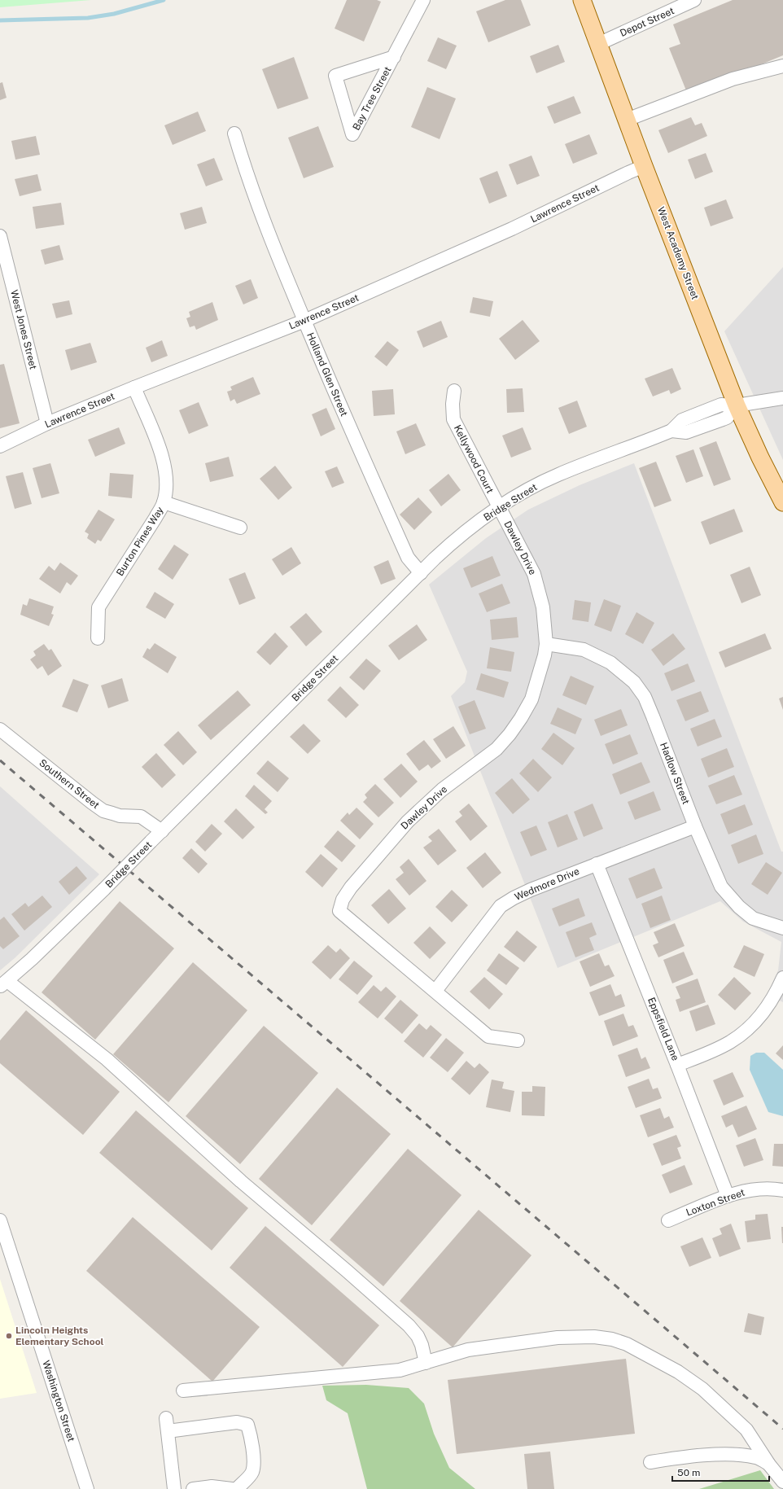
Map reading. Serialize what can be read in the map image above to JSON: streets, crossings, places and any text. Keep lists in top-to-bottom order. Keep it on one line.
{"streets":{"main road":["West Academy Street"],"street":["Depot Street","Bay Tree Street","Lawrence Street","West Jones Street","Holland Glen Street","Kellywood Court","Bridge Street","Burton Pines Way","Dawley Drive","Hadlow Street","Southern Street","Wedmore Drive","Eppsfield Lane","Loxton Street","Washington Street"]},"crossings":[["Depot Street","West Academy Street"],["Lawrence Street","West Academy Street"],["Lawrence Street","West Jones Street"],["Lawrence Street","Holland Glen Street"],["Lawrence Street","Burton Pines Way"],["West Academy Street","Bridge Street"],["Holland Glen Street","Bridge Street"],["Kellywood Court","Bridge Street"],["Kellywood Court","Dawley Drive"],["Bridge Street","Dawley Drive"],["Bridge Street","Southern Street"],["Dawley Drive","Hadlow Street"],["Dawley Drive","Wedmore Drive"],["Hadlow Street","Wedmore Drive"],["Wedmore Drive","Eppsfield Lane"],["Eppsfield Lane","Loxton Street"]],"places":["Lincoln Heights Elementary School"],"scale_bar":"50 m"}
